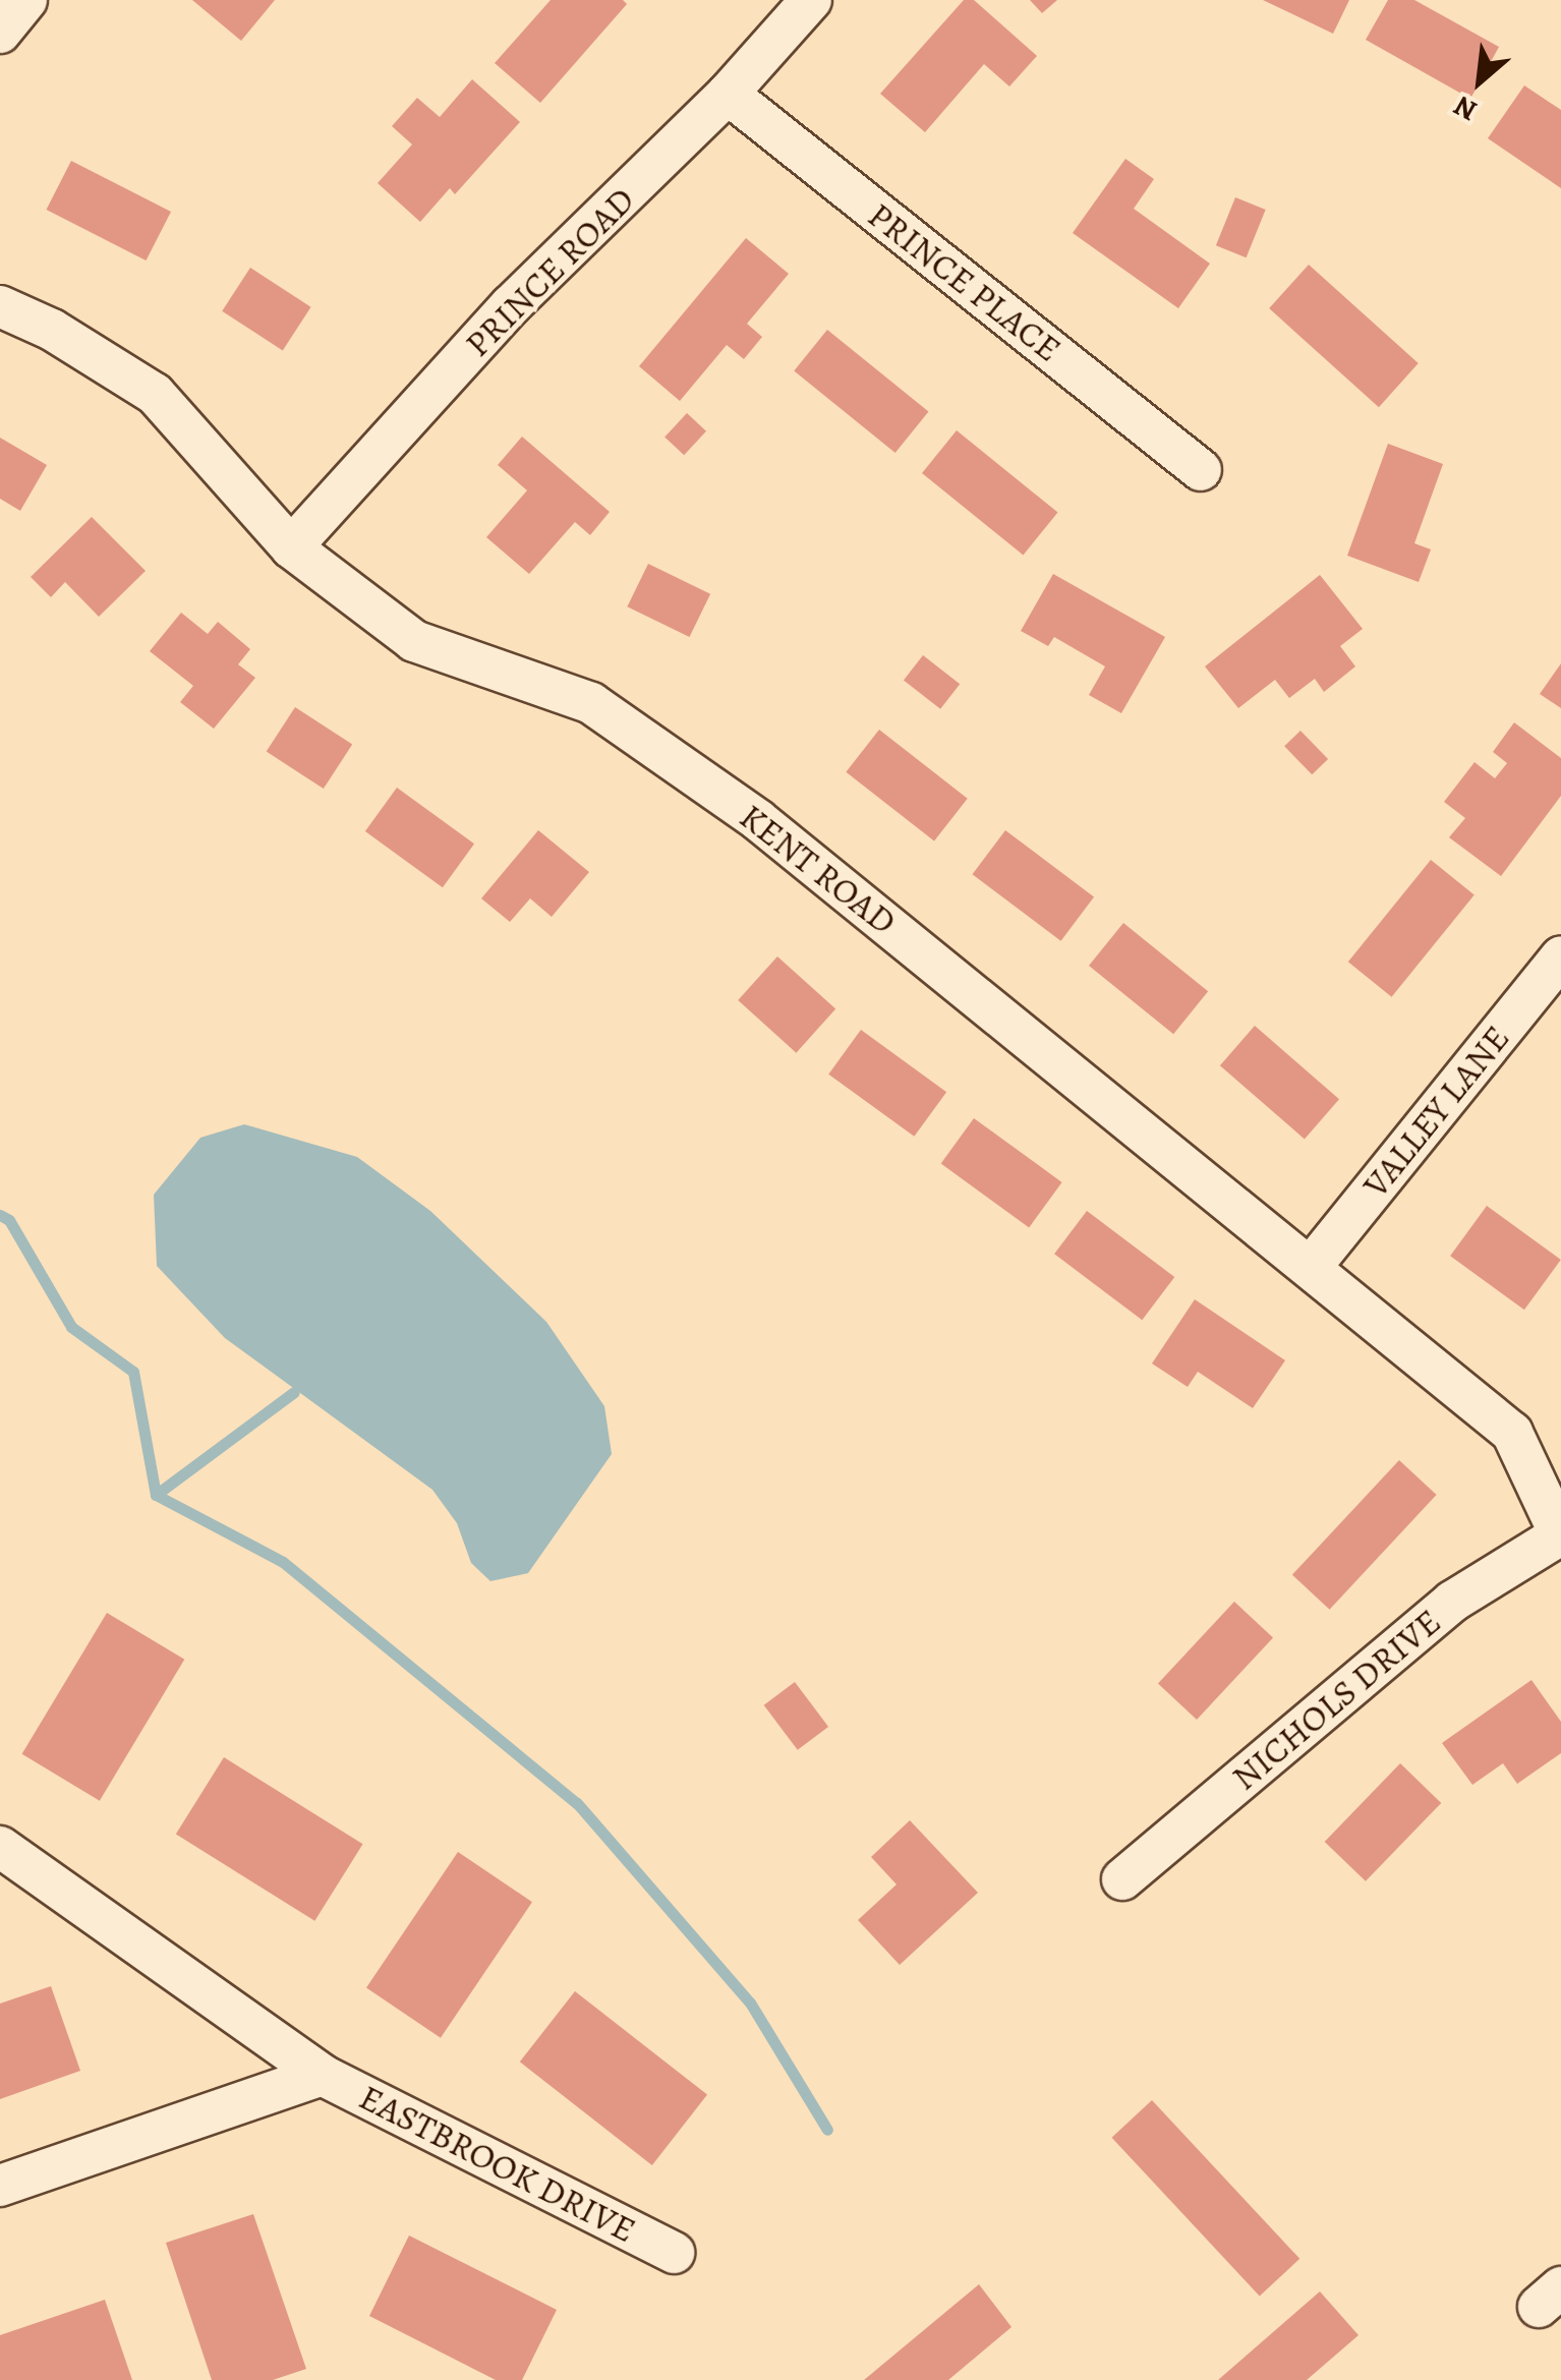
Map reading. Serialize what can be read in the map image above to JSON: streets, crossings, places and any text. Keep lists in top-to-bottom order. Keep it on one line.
{"streets":{"street":["PRINCE ROAD","PRINCE PLACE","KENT ROAD","VALLEY LANE","NICHOLS DRIVE","EASTBROOK DRIVE"]},"crossings":[["PRINCE ROAD","PRINCE PLACE"],["PRINCE ROAD","KENT ROAD"],["KENT ROAD","VALLEY LANE"],["KENT ROAD","NICHOLS DRIVE"]],"north":"bottom left"}
